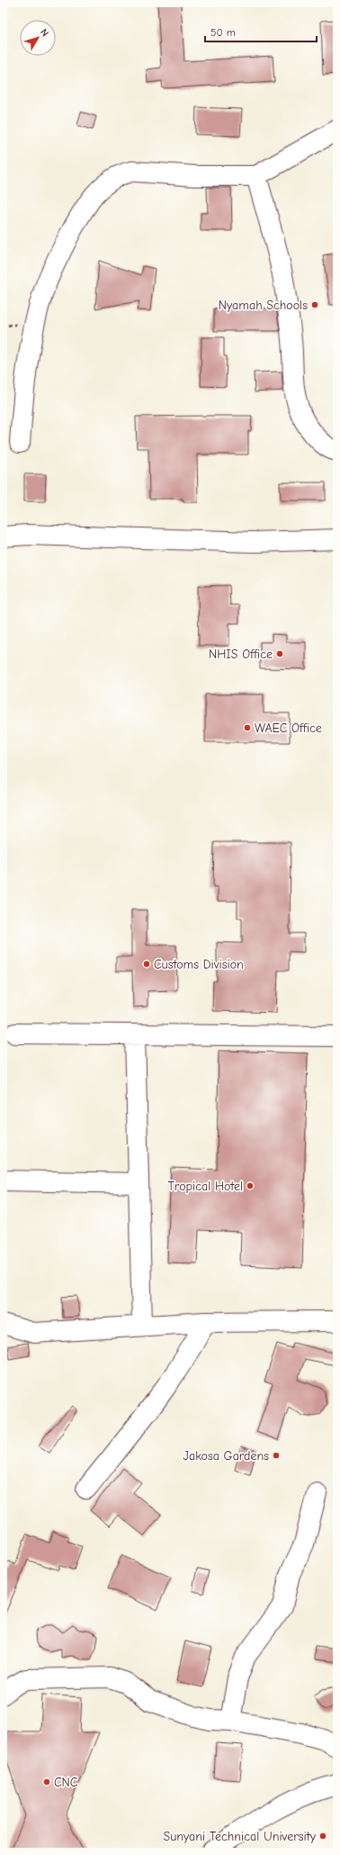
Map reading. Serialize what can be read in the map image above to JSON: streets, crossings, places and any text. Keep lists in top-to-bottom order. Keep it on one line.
{"places":["Nyamah Schools","NHIS Office","WAEC Office","Customs Division","Tropical Hotel","Jakosa Gardens","CNC","Sunyani Technical University"],"scale_bar":"50 m","north":"top right"}
